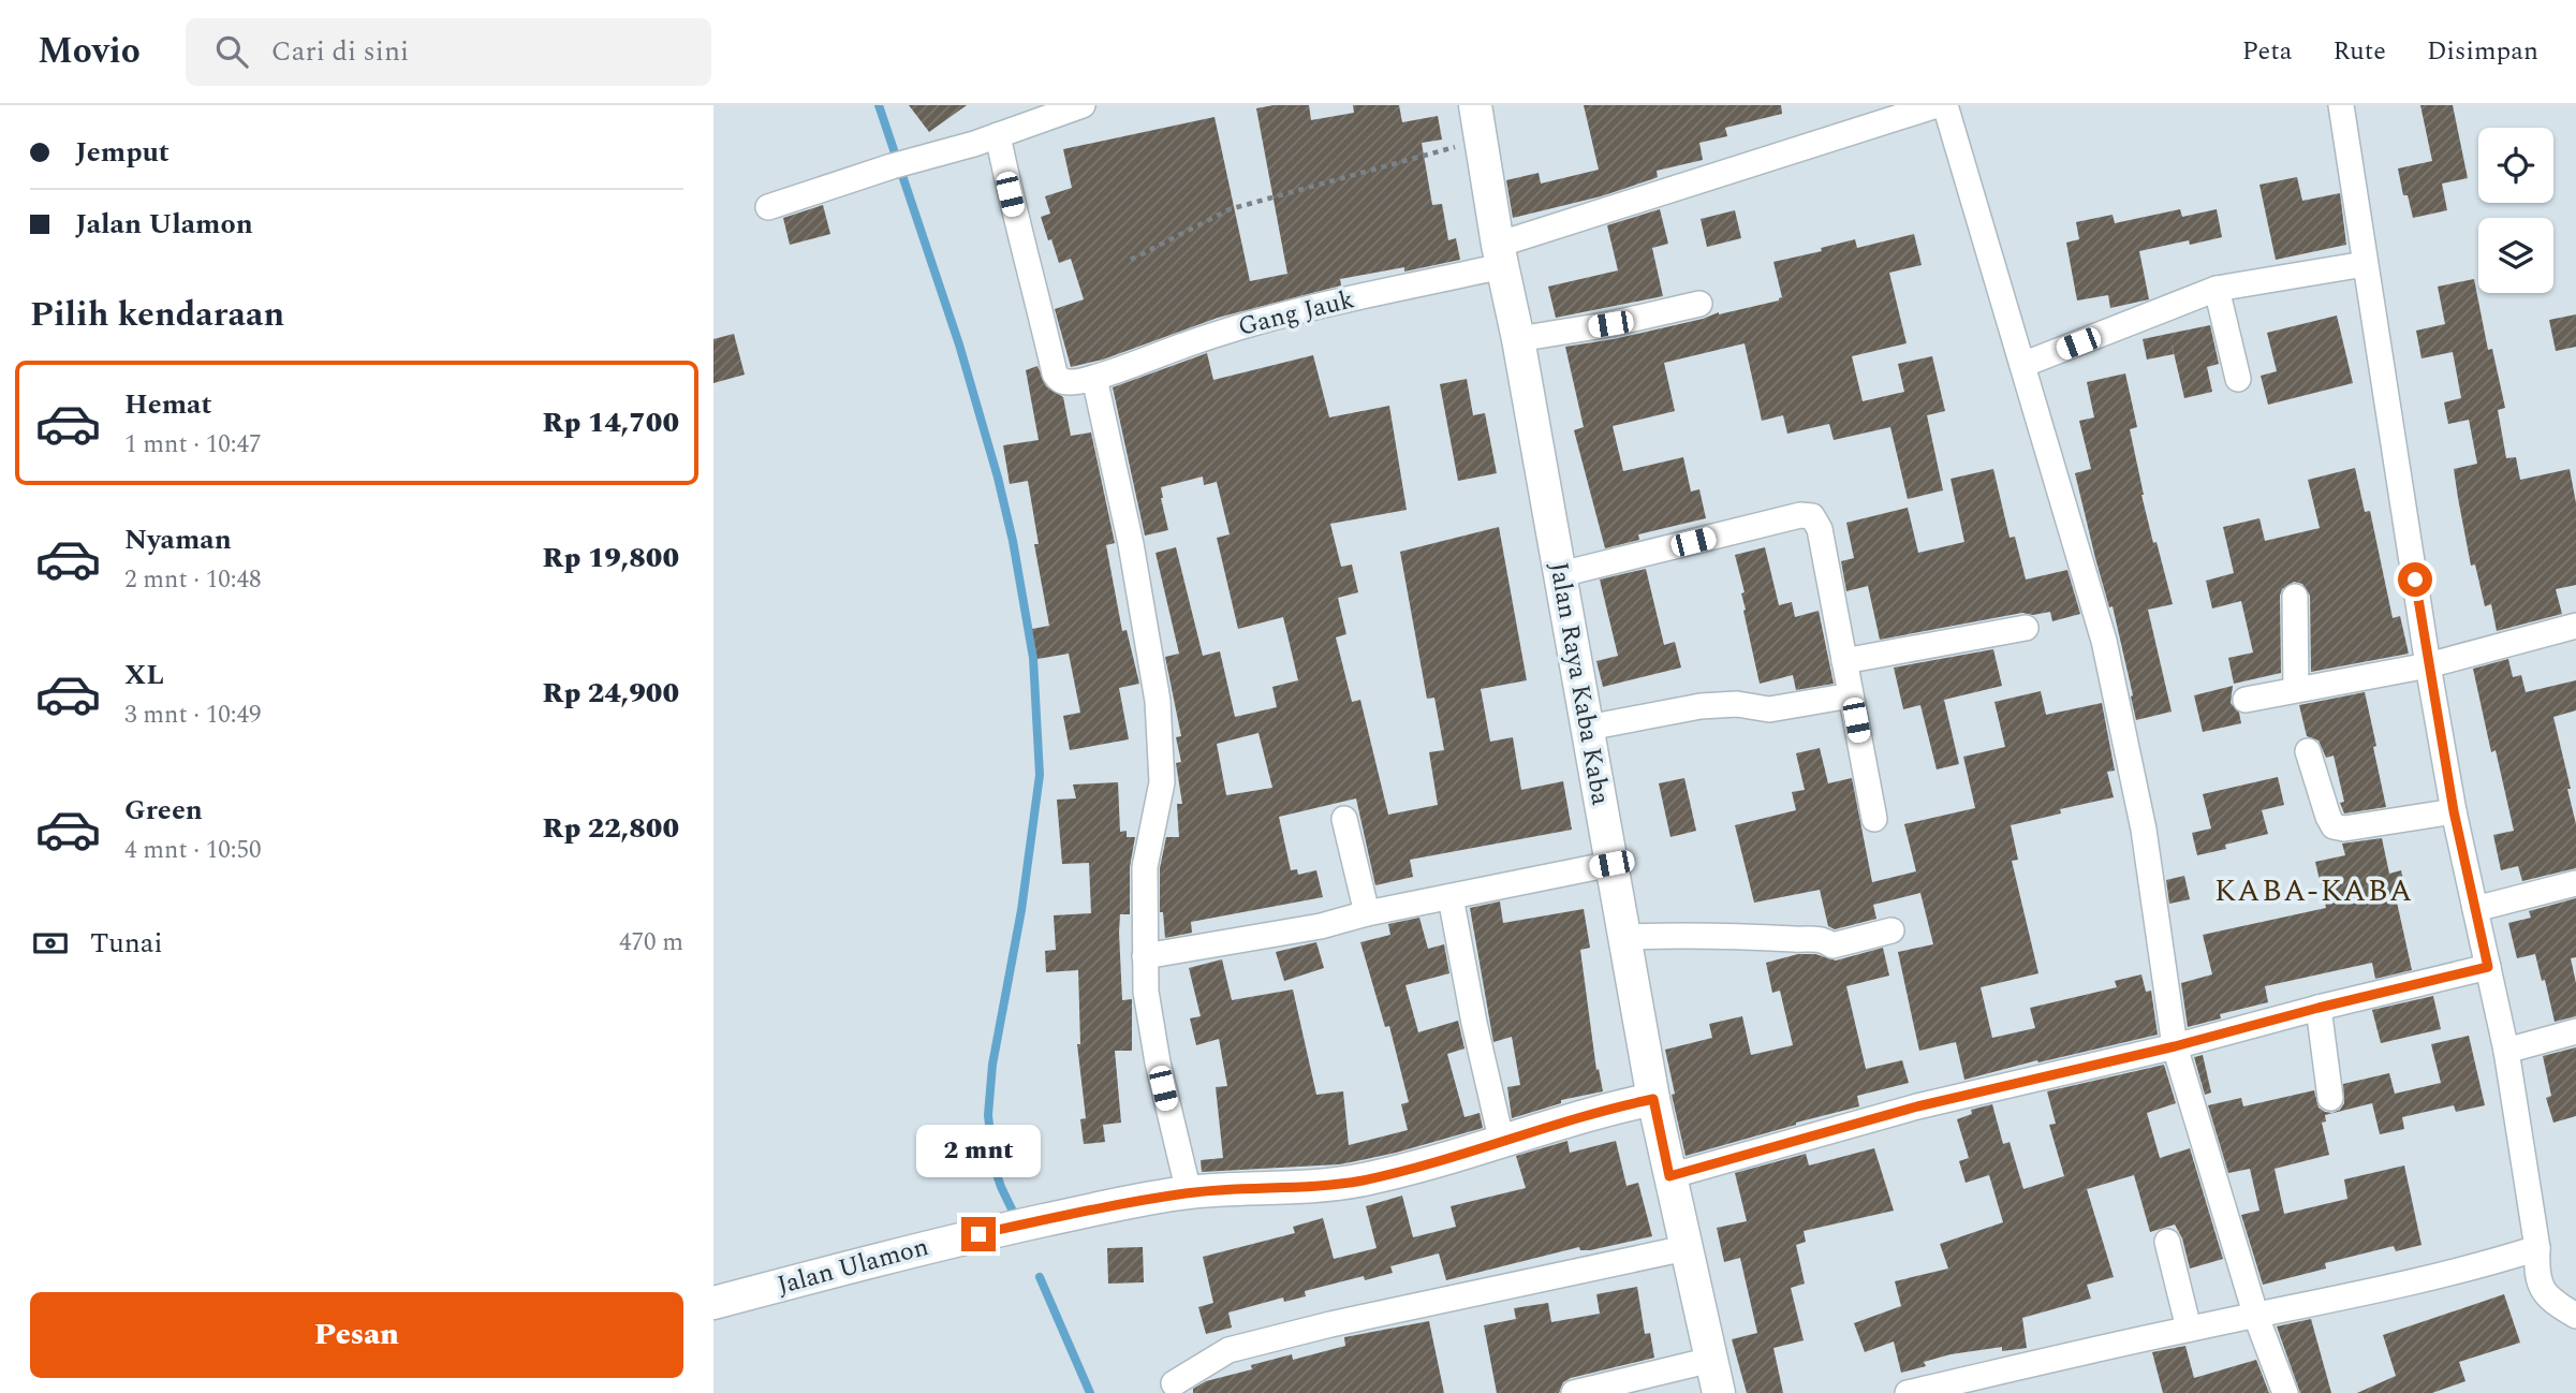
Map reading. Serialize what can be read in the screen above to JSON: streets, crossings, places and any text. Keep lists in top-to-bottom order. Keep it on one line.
{"streets":{"street":["Gang Jauk","Jalan Raya Kaba Kaba","Jalan Ulamon"]},"crossings":[["Gang Jauk","Jalan Raya Kaba Kaba"],["Jalan Raya Kaba Kaba","Jalan Ulamon"]],"districts":["KABA-KABA"],"page":{"header":"Movio","search":"Cari di sini","nav":["Peta","Rute","Disimpan"],"banner":["Jemput","Jalan Ulamon"],"heading":"Pilih kendaraan","list":[{"name":"Hemat","note":"1 mnt · 10:47","value":"Rp 14,700"},{"name":"Nyaman","note":"2 mnt · 10:48","value":"Rp 19,800"},{"name":"XL","note":"3 mnt · 10:49","value":"Rp 24,900"},{"name":"Green","note":"4 mnt · 10:50","value":"Rp 22,800"}],"pay":["Tunai","470 m"],"bubble":"2 mnt","buttons":"Pesan"}}
